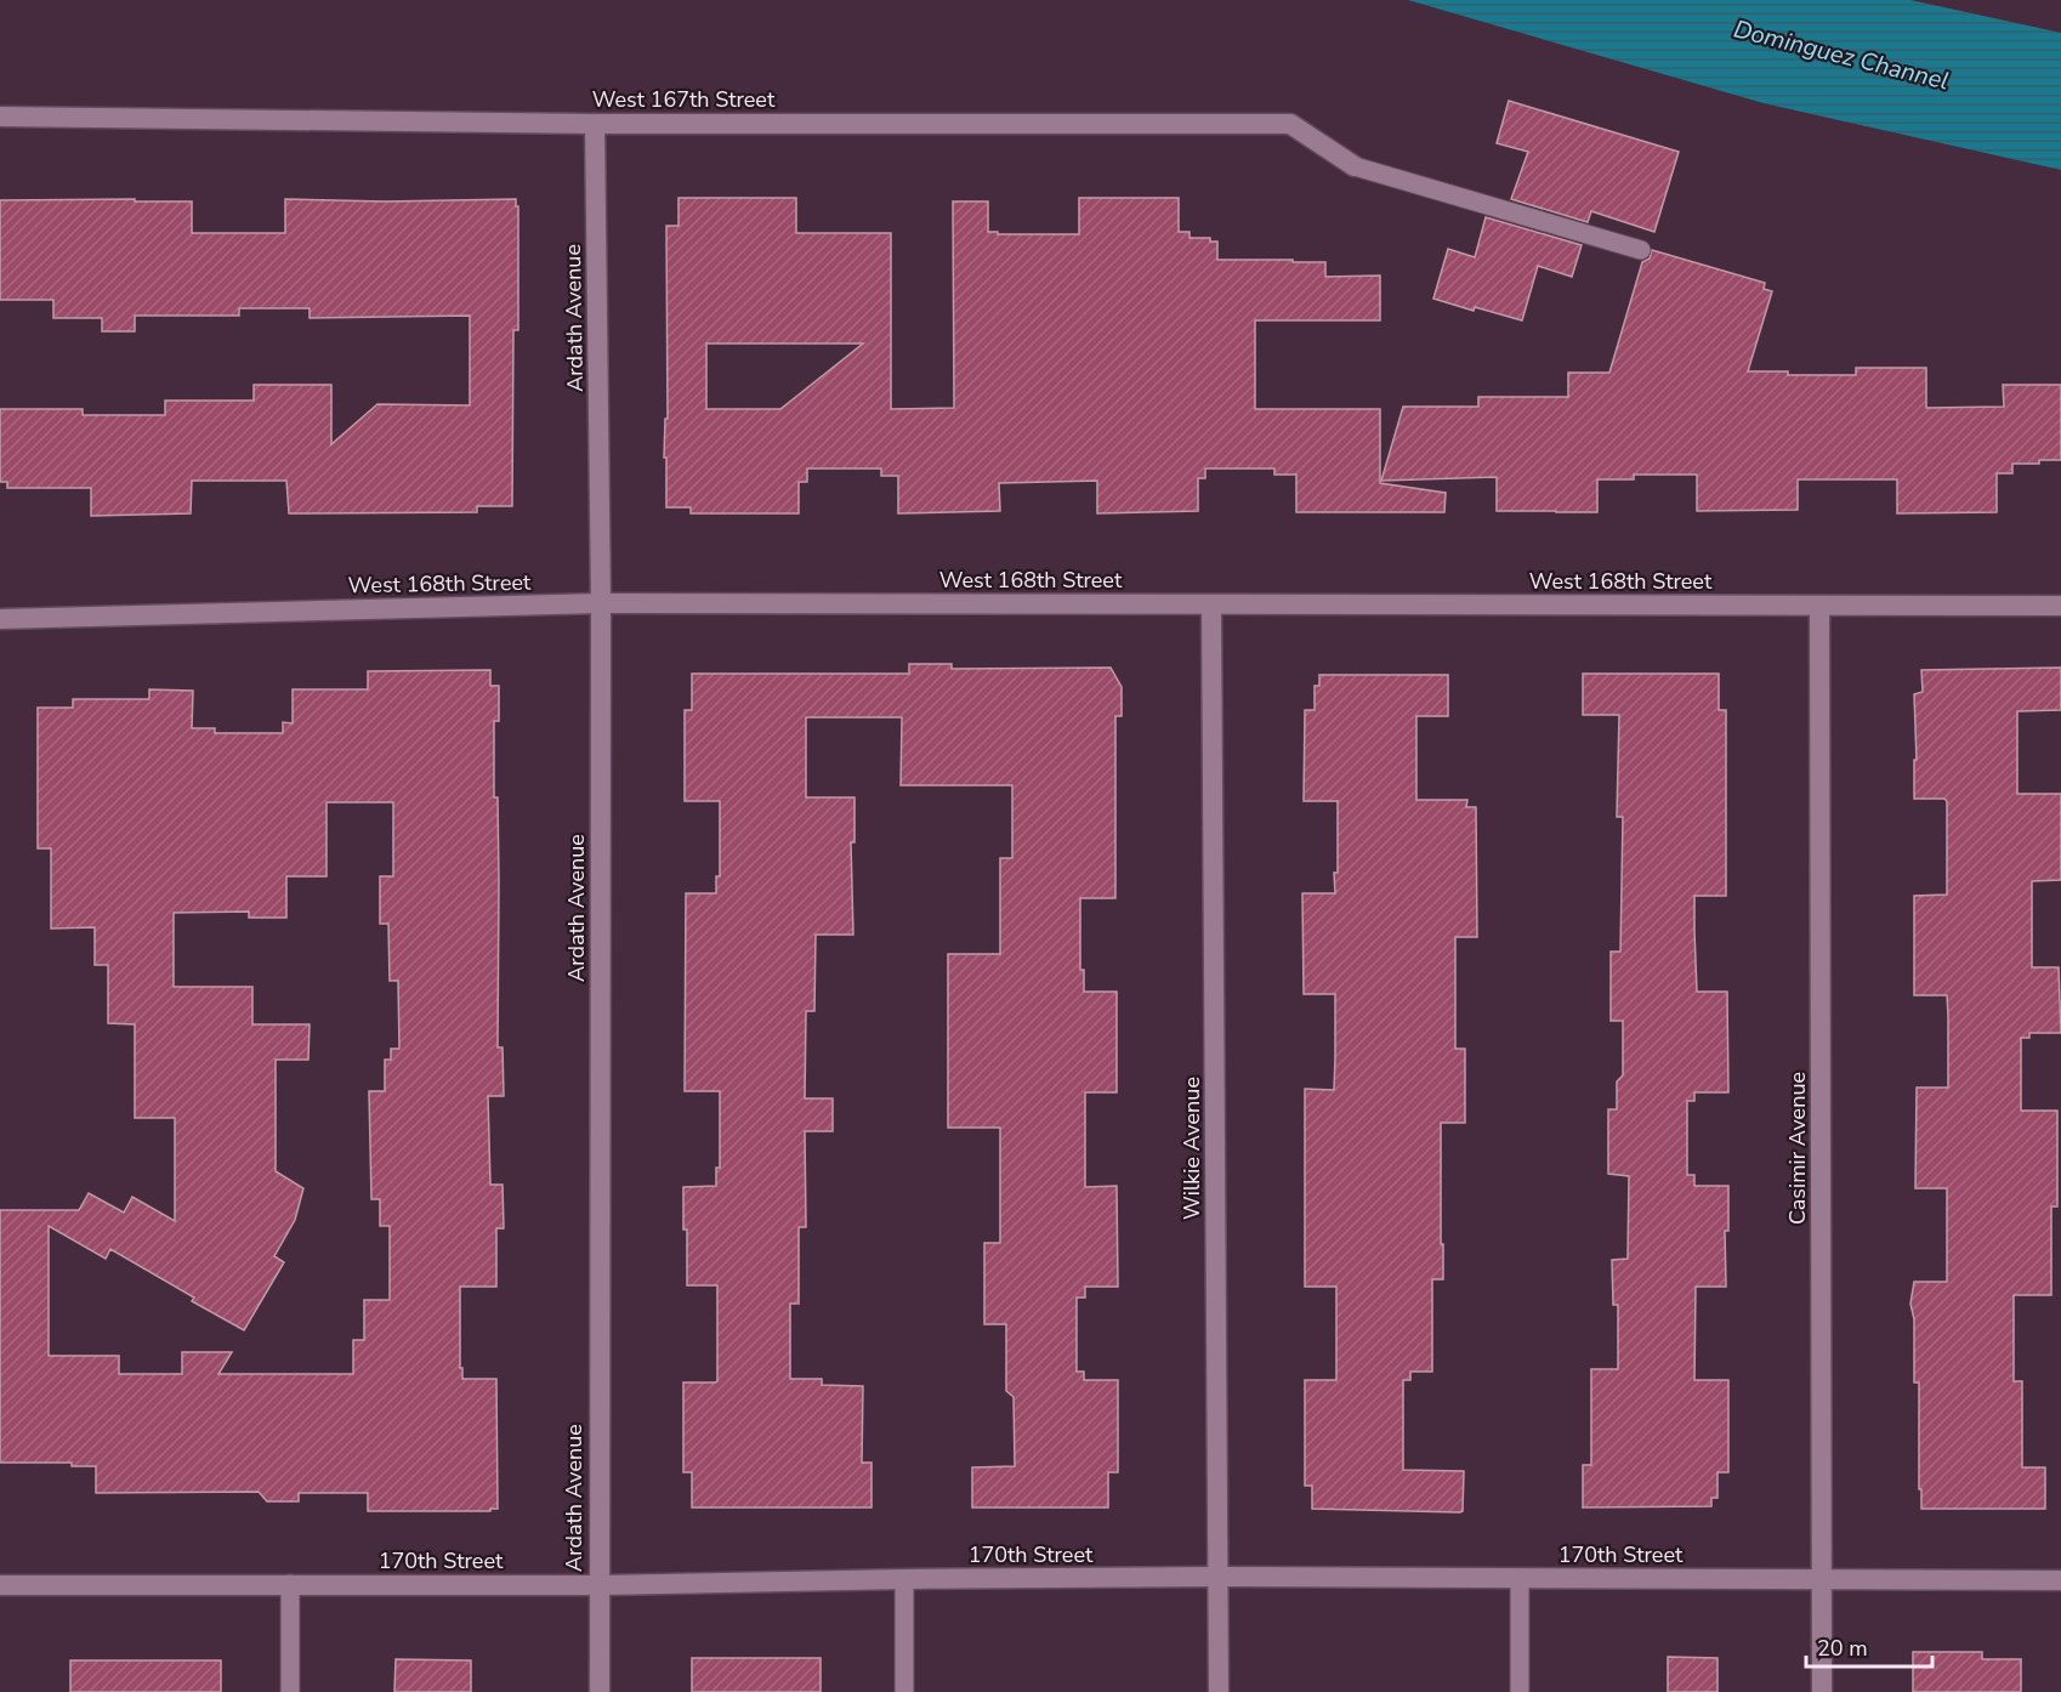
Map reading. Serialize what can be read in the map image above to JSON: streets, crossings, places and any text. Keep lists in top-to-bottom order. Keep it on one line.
{"streets":{"street":["West 167th Street","Ardath Avenue","West 168th Street","Wilkie Avenue","Casimir Avenue","170th Street"]},"crossings":[["West 167th Street","Ardath Avenue"],["Ardath Avenue","West 168th Street"],["Ardath Avenue","170th Street"],["West 168th Street","Wilkie Avenue"],["West 168th Street","Casimir Avenue"],["Wilkie Avenue","170th Street"],["Casimir Avenue","170th Street"]],"water":["Dominguez Channel"],"scale_bar":"20 m"}
